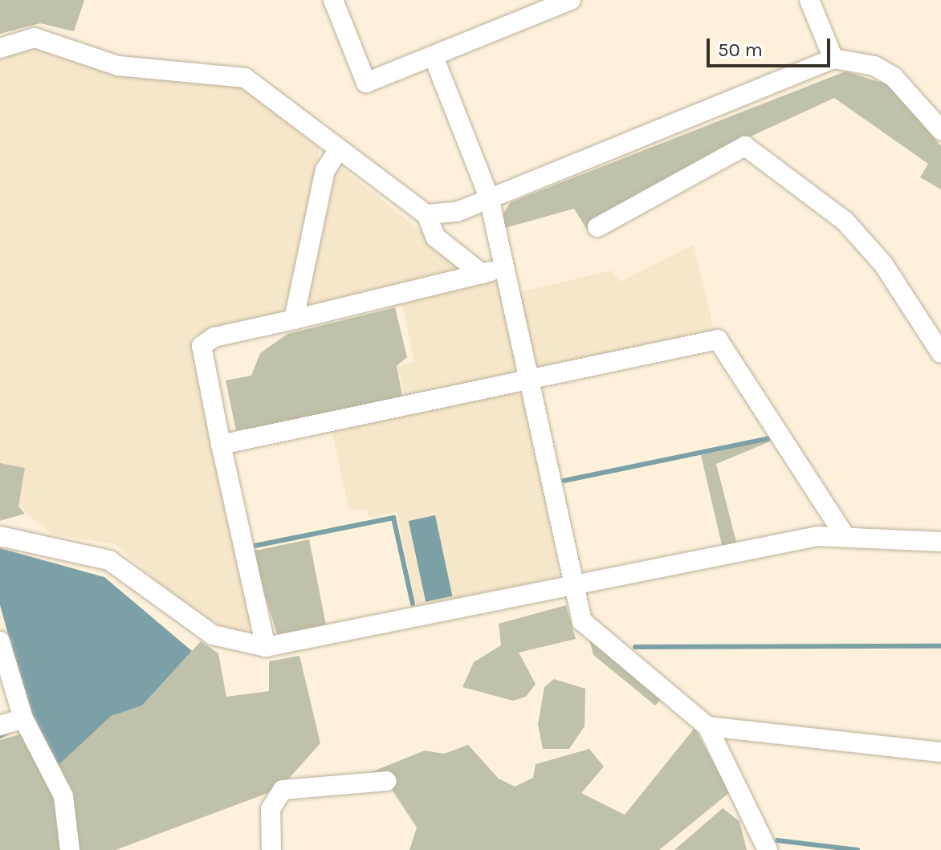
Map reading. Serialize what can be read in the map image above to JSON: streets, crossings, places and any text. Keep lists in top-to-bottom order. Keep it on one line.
{"scale_bar":"50 m"}
